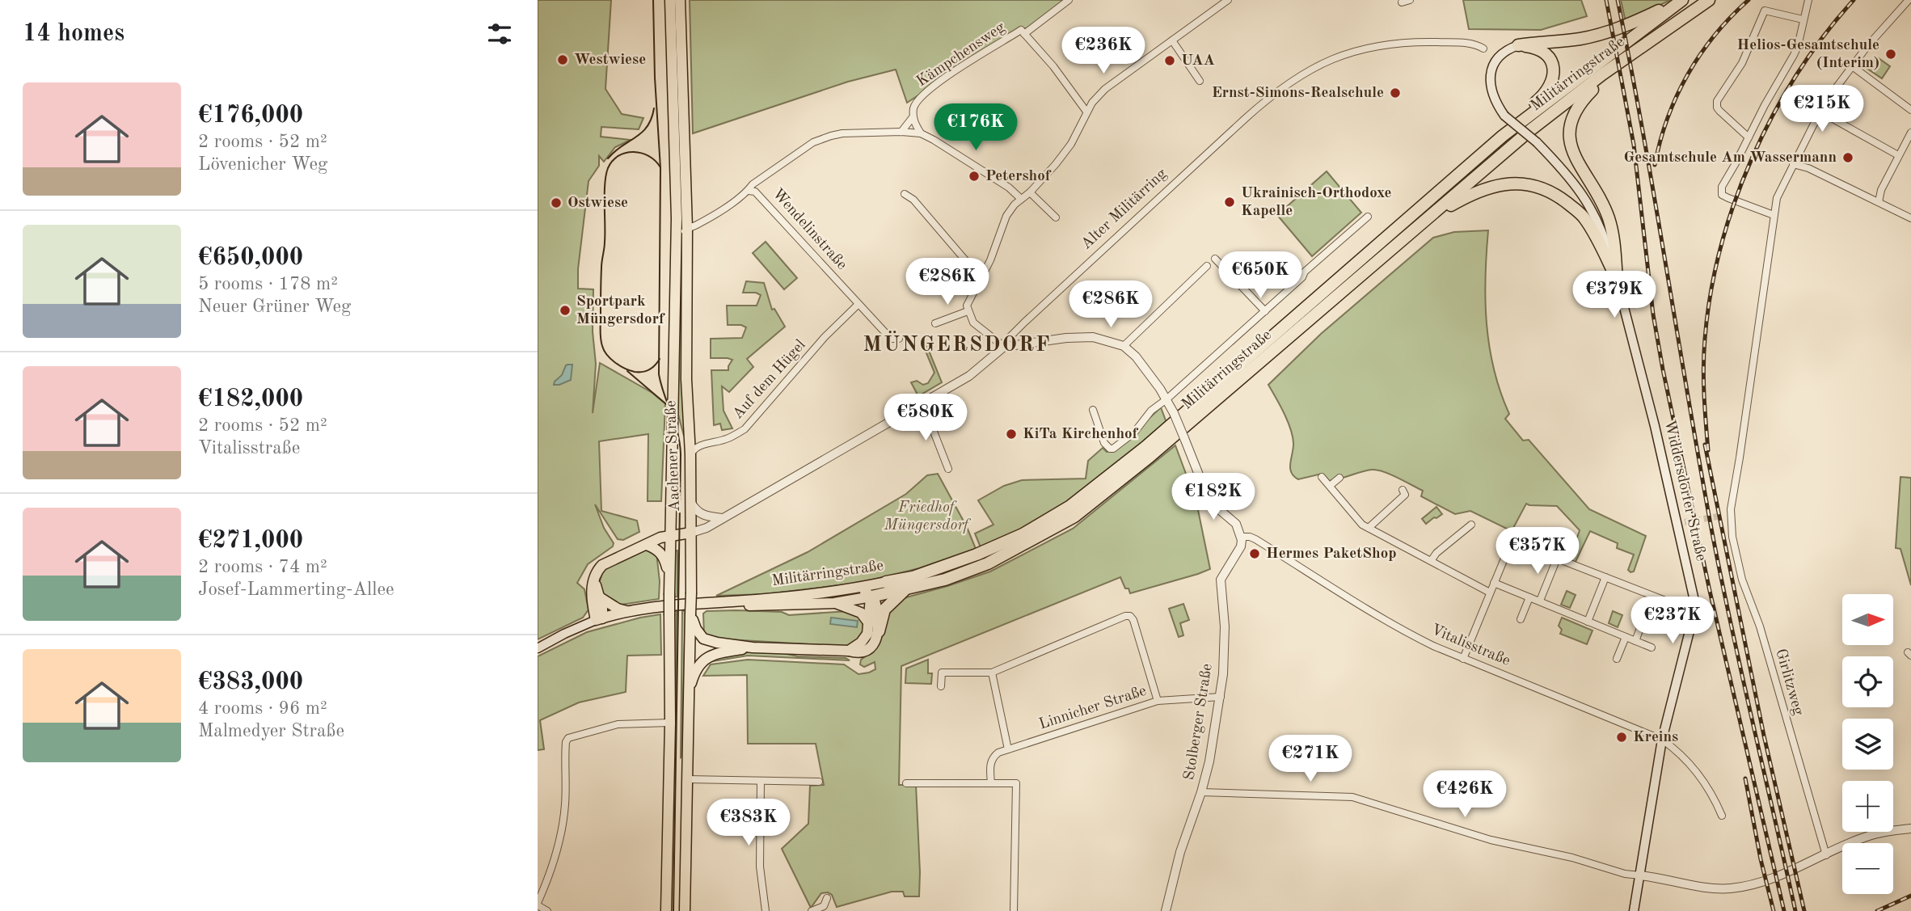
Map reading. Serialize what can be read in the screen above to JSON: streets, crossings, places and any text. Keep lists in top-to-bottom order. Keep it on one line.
{"streets":{"highway":["Militärringstraße"],"main road":["Aachener Straße","Widdersdorfer Straße"],"street":["Kämpchensweg","Alter Militärring","Wendelinstraße","Auf dem Hügel","Vitalisstraße","Girlitzweg","Linnicher Straße","Stolberger Straße"]},"crossings":[["Alter Militärring","Aachener Straße"],["Wendelinstraße","Auf dem Hügel"],["Wendelinstraße","Aachener Straße"],["Auf dem Hügel","Aachener Straße"],["Widdersdorfer Straße","Vitalisstraße"],["Vitalisstraße","Stolberger Straße"],["Linnicher Straße","Stolberger Straße"]],"districts":["MÜNGERSDORF"],"parks":["Friedhof Müngersdorf"],"places":["Helios-Gesamtschule (Interim)","Westwiese","UAA","Ernst-Simons-Realschule","Gesamtschule Am Wassermann","Petershof","Ukrainisch-Orthodoxe Kapelle","Ostwiese","Sportpark Müngersdorf","KiTa Kirchenhof","Hermes PaketShop","Kreins"],"north":"right","page":{"heading":"14 homes","price":["€236K","€215K","€176K","€650K","€286K","€379K","€286K","€580K","€182K","€357K","€237K","€271K","€426K","€383K"],"list":[{"name":"€176,000","note":"2 rooms · 52 m² · Lövenicher Weg"},{"name":"€650,000","note":"5 rooms · 178 m² · Neuer Grüner Weg"},{"name":"€182,000","note":"2 rooms · 52 m² · Vitalisstraße"},{"name":"€271,000","note":"2 rooms · 74 m² · Josef-Lammerting-Allee"},{"name":"€383,000","note":"4 rooms · 96 m² · Malmedyer Straße"}],"map_buttons":["+","−"]}}
